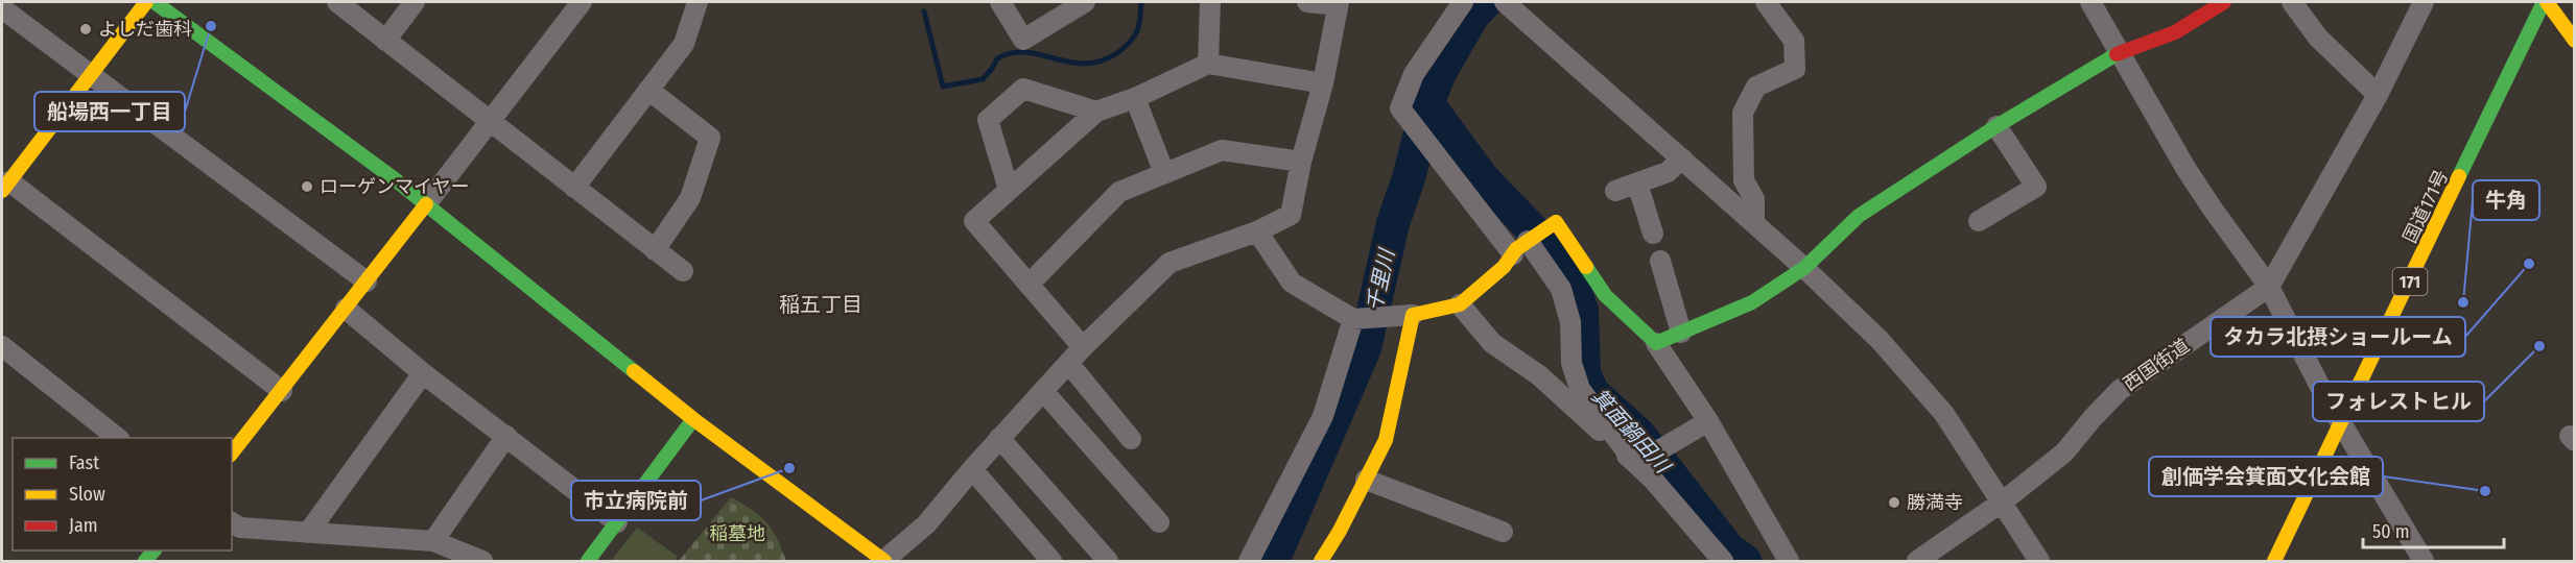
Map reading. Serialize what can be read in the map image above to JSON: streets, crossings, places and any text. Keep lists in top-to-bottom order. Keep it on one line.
{"streets":{"main road":["国道171号","171"],"street":["西国街道"]},"districts":["稲五丁目"],"water":["千里川","箕面鍋田川"],"parks":["稲墓地"],"places":["船場西一丁目","よしだ歯科","ローゲンマイヤー","タカラ北摂ショールーム","牛角","フォレストヒル","市立病院前","創価学会箕面文化会館","勝満寺"],"legend":["Fast","Slow","Jam"],"scale_bar":"50 m"}
